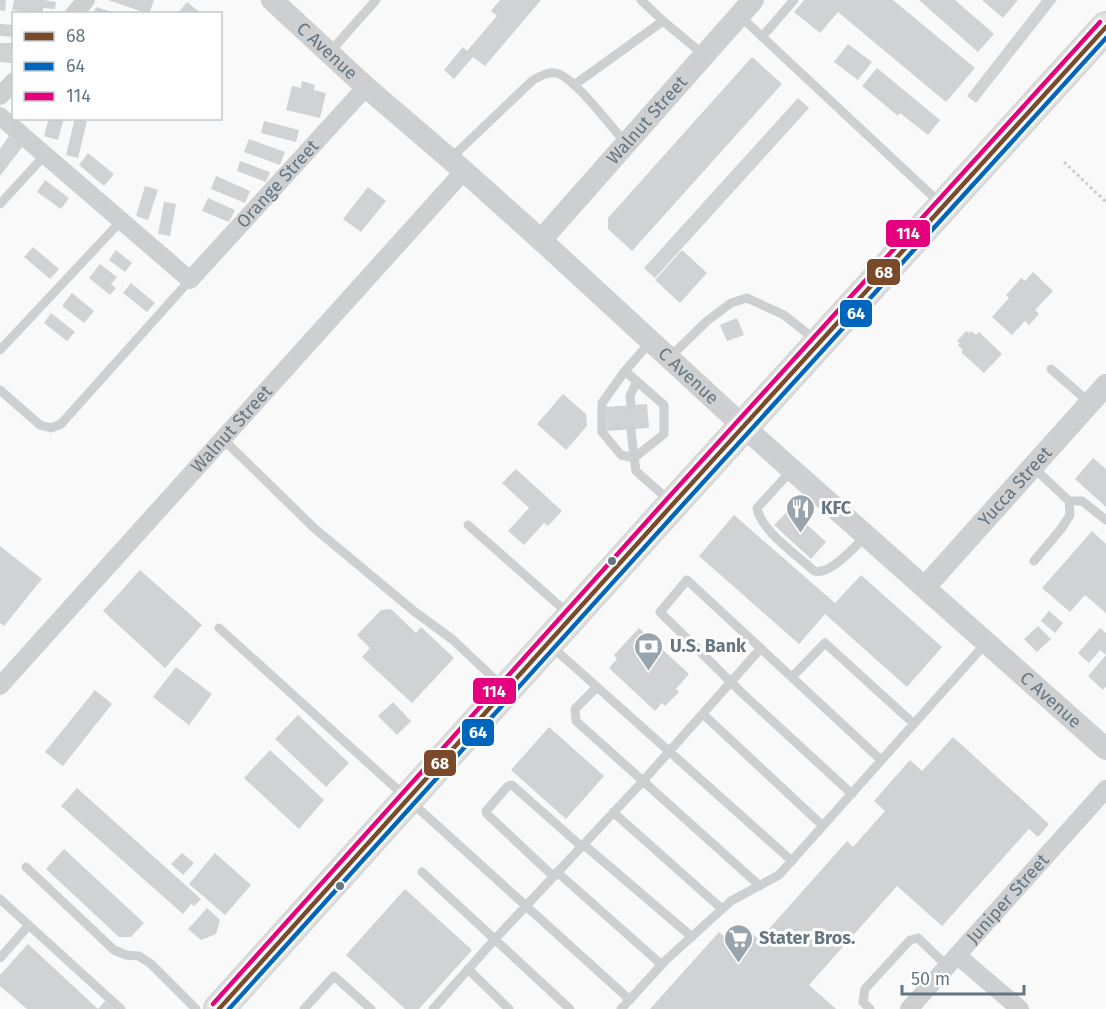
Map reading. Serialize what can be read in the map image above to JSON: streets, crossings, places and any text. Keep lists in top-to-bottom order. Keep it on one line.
{"streets":{"street":["C Avenue","Walnut Street","Orange Street","Yucca Street","Juniper Street"]},"crossings":[["C Avenue","Walnut Street"],["C Avenue","Orange Street"],["C Avenue","Yucca Street"]],"places":{"restaurant":["KFC"],"bank":["U.S. Bank"],"supermarket":["Stater Bros."]},"lines":["transit line 114","transit line 68","transit line 64"],"legend":["68","64","114"],"scale_bar":"50 m"}
